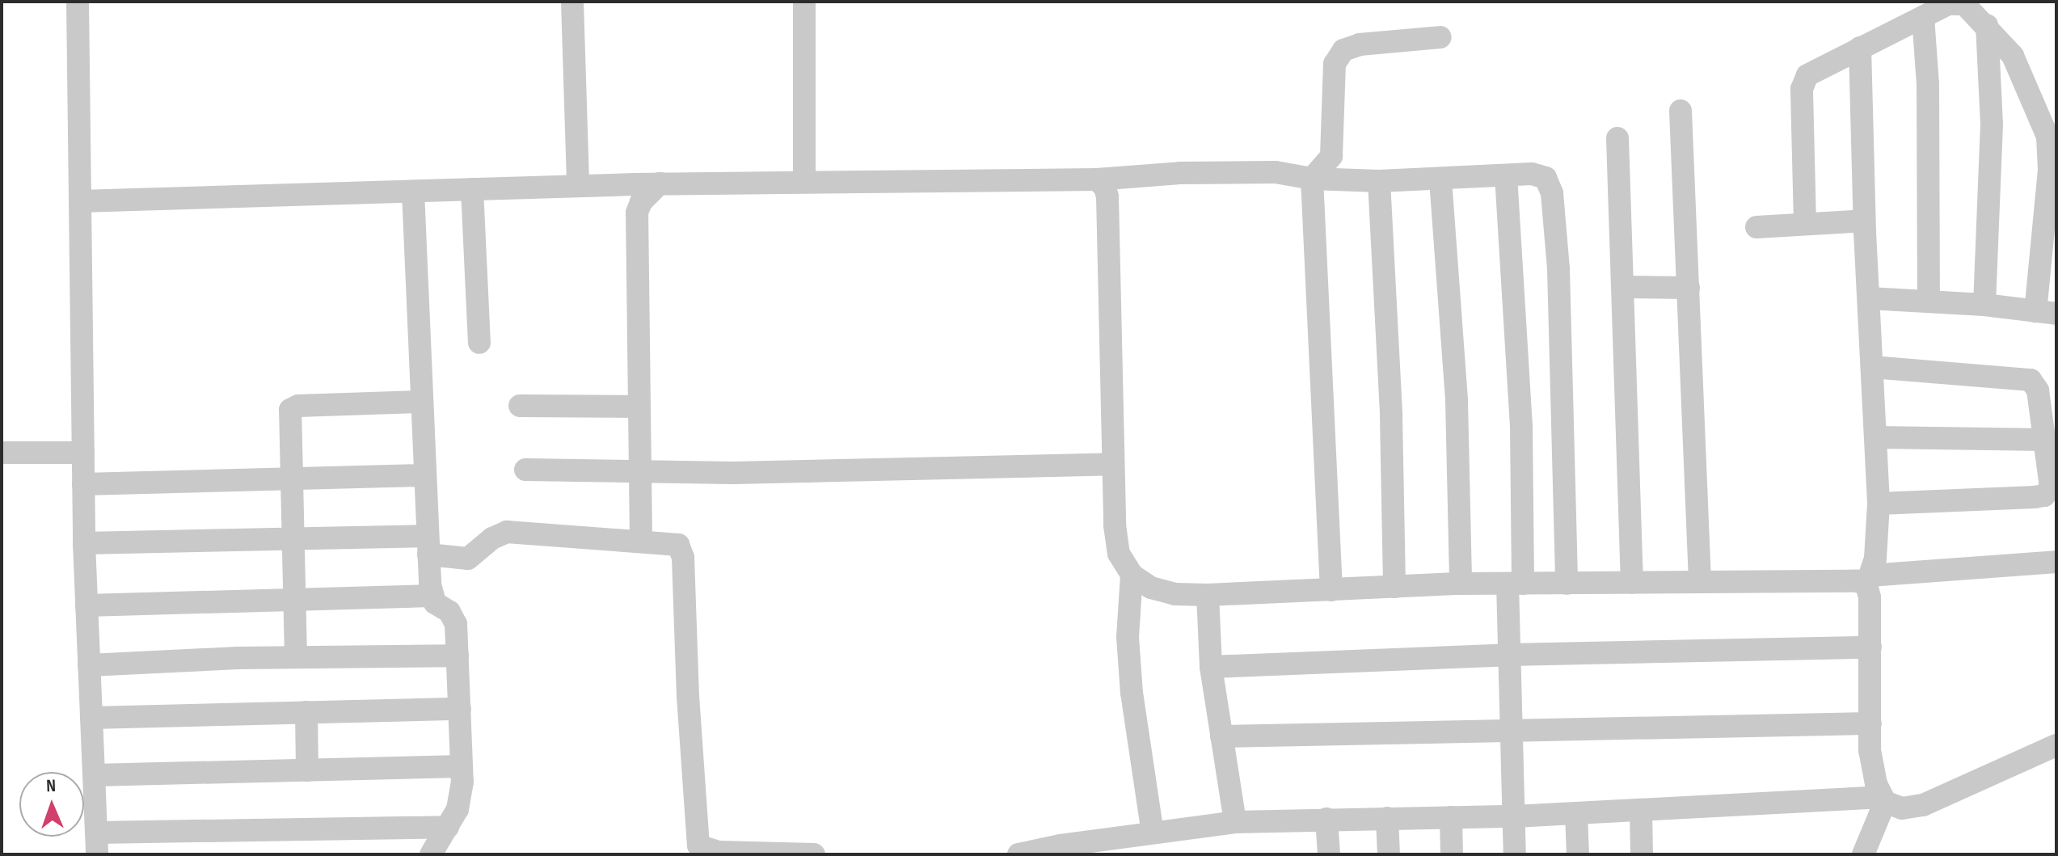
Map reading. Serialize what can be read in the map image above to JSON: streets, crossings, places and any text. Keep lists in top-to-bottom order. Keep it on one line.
{"north":"top"}
